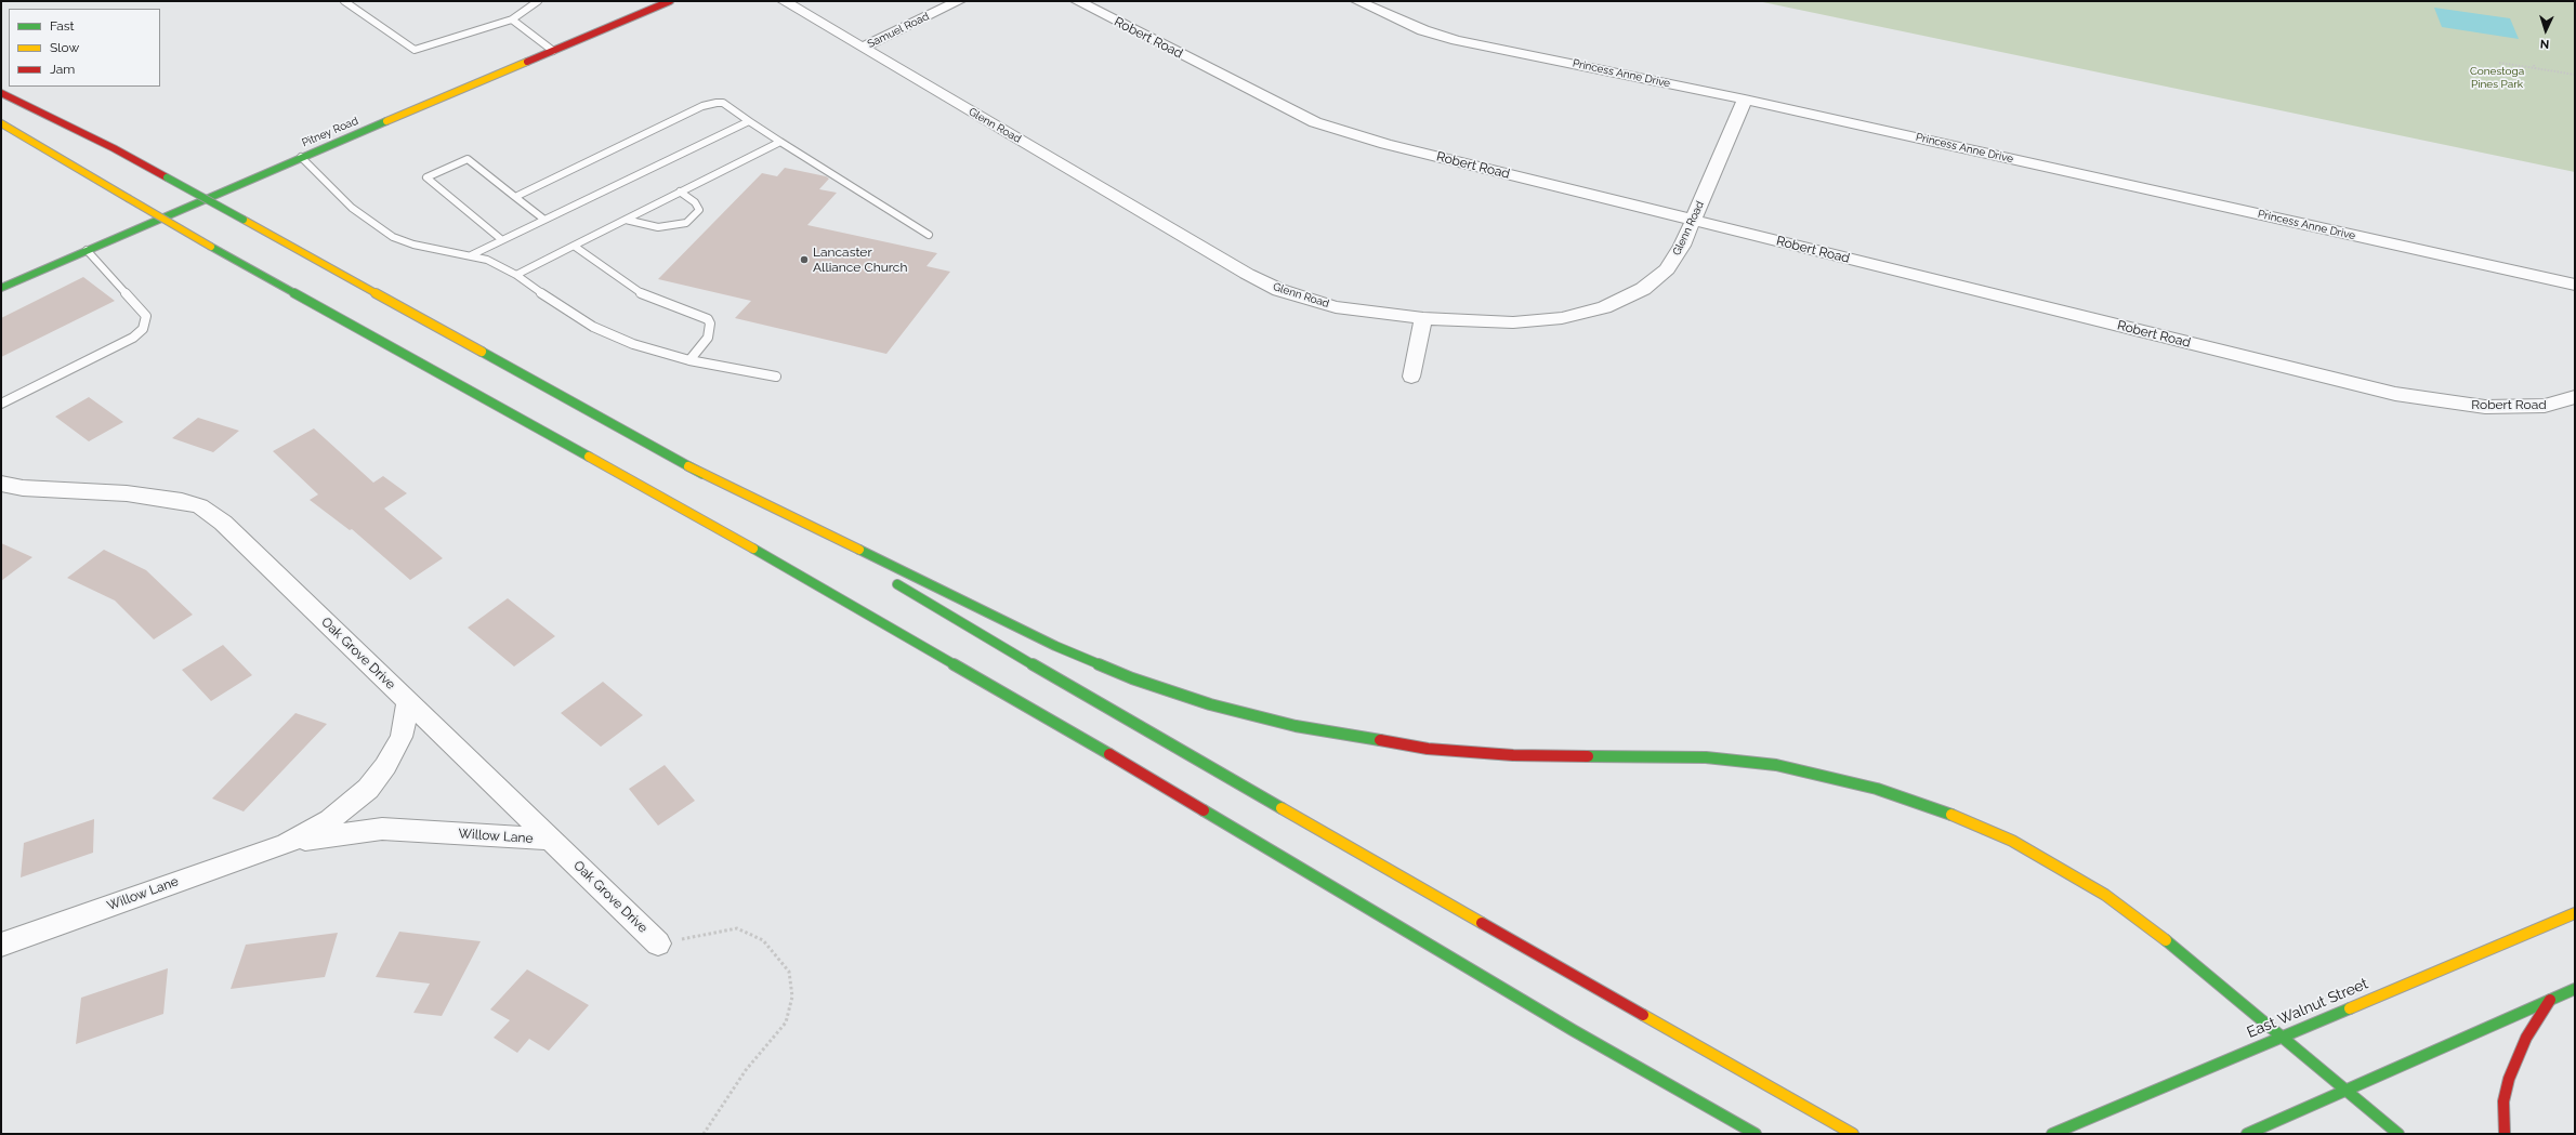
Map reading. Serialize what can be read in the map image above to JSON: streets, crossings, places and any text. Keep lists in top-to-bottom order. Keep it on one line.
{"streets":{"main road":["Pitney Road","East Walnut Street"],"street":["Samuel Road","Robert Road","Princess Anne Drive","Glenn Road","Oak Grove Drive","Willow Lane"]},"crossings":[["Samuel Road","Glenn Road"],["Robert Road","Glenn Road"],["Princess Anne Drive","Glenn Road"],["Oak Grove Drive","Willow Lane"]],"parks":["Conestoga Pines Park"],"places":["Lancaster Alliance Church"],"legend":["Fast","Slow","Jam"],"north":"bottom"}
